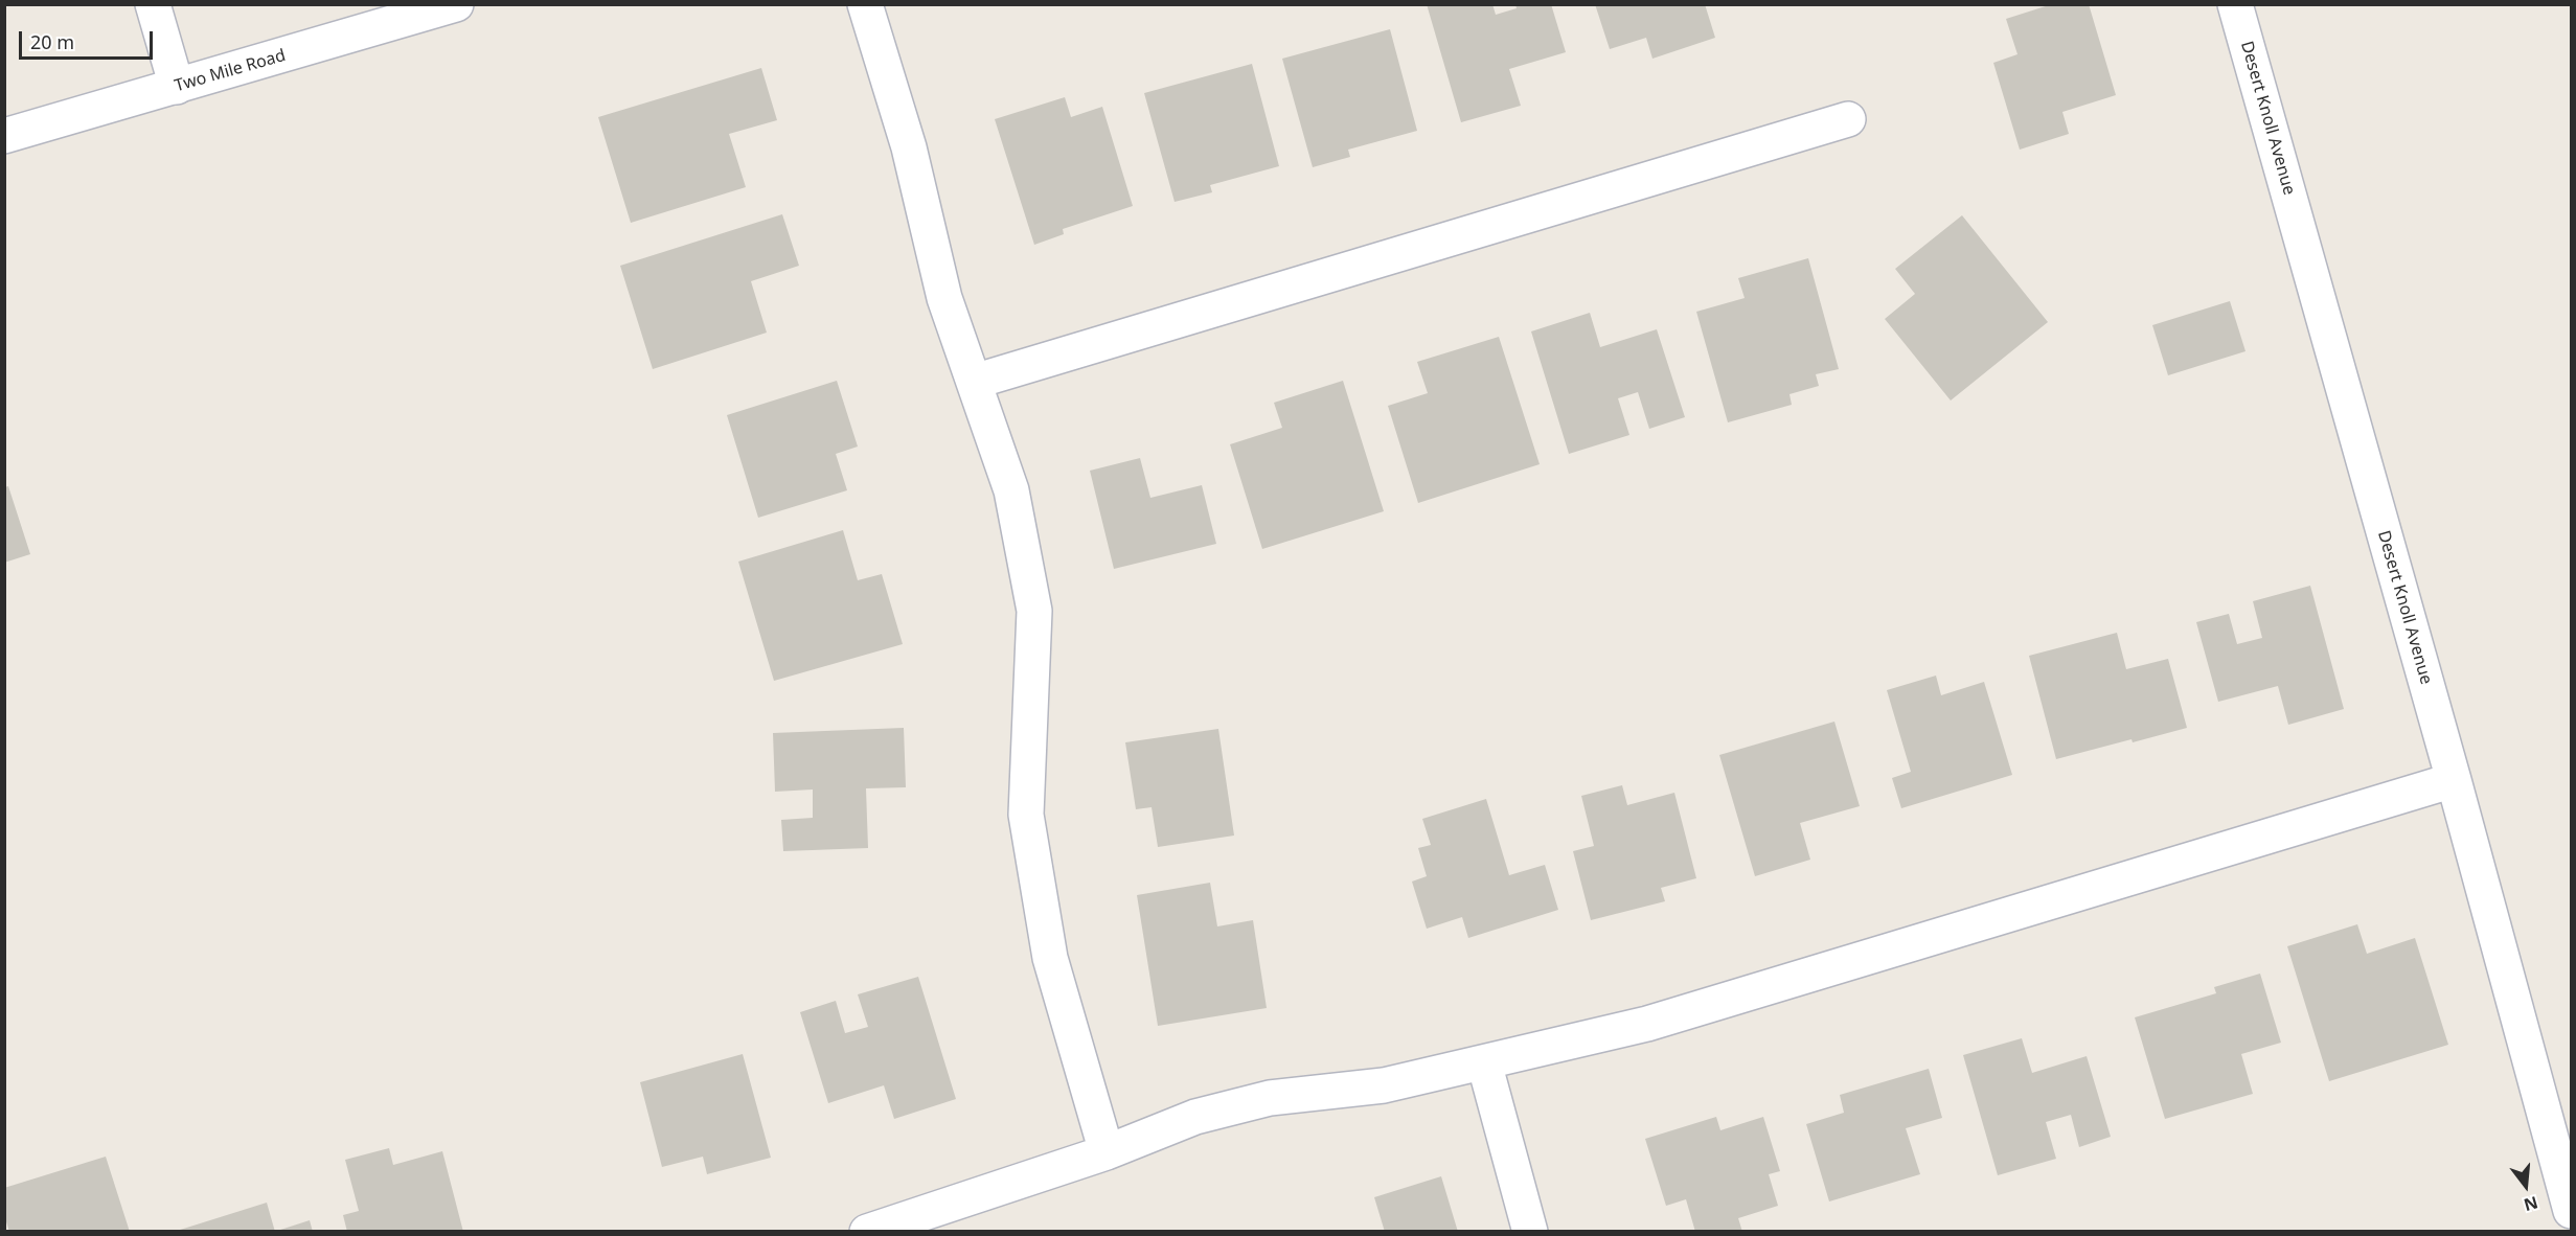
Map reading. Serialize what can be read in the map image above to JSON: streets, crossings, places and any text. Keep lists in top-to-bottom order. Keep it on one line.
{"streets":{"street":["Two Mile Road","Desert Knoll Avenue"]},"scale_bar":"20 m","north":"bottom"}
